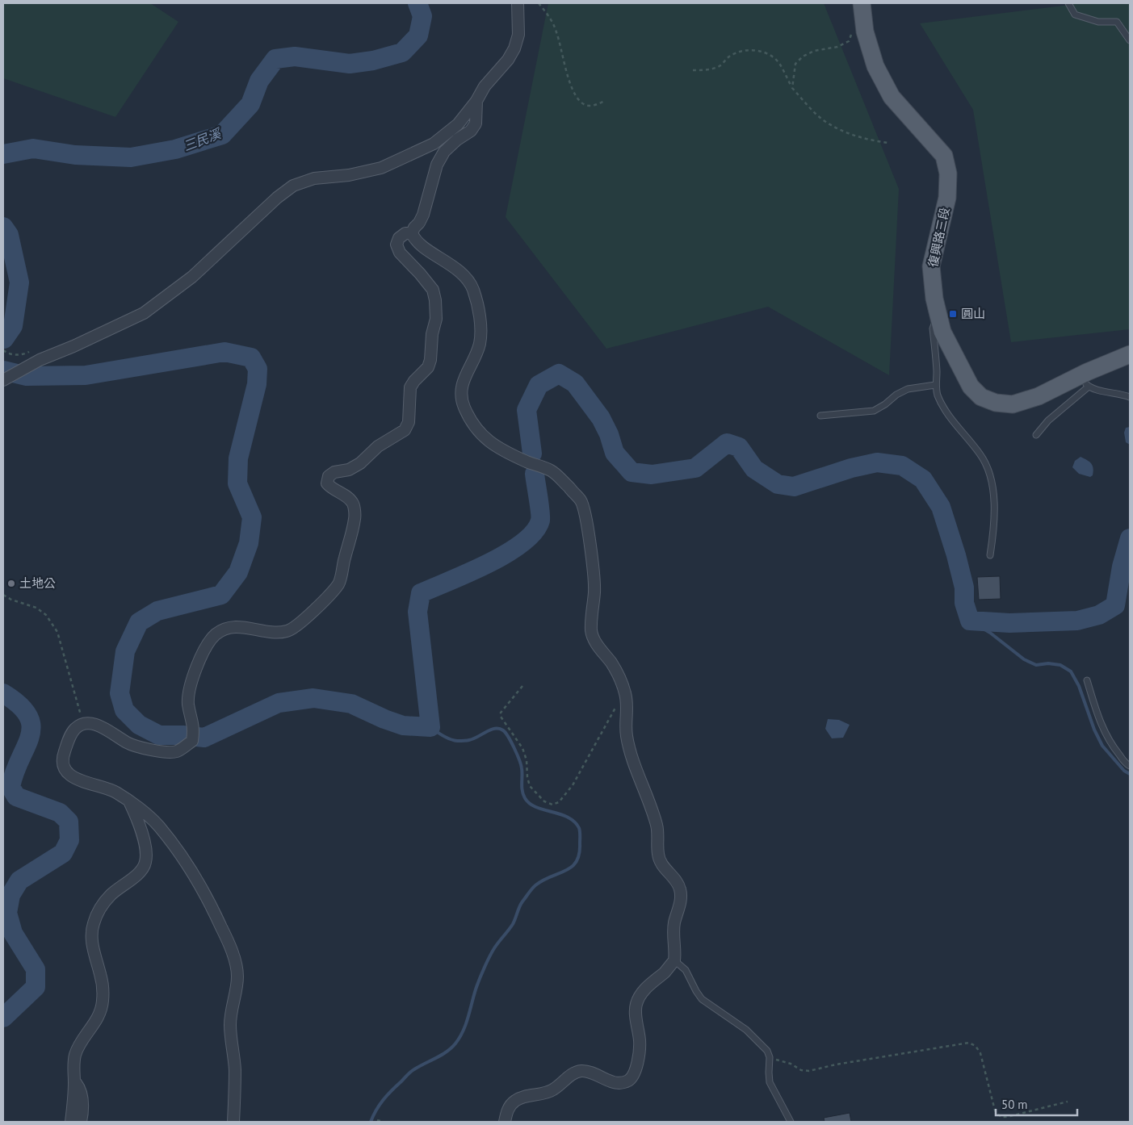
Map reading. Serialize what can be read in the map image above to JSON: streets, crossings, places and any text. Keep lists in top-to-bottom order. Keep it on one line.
{"streets":{"main road":["復興路三段"]},"water":["三民溪"],"places":{"transit":["圓山"],"other":["土地公"]},"scale_bar":"50 m"}
